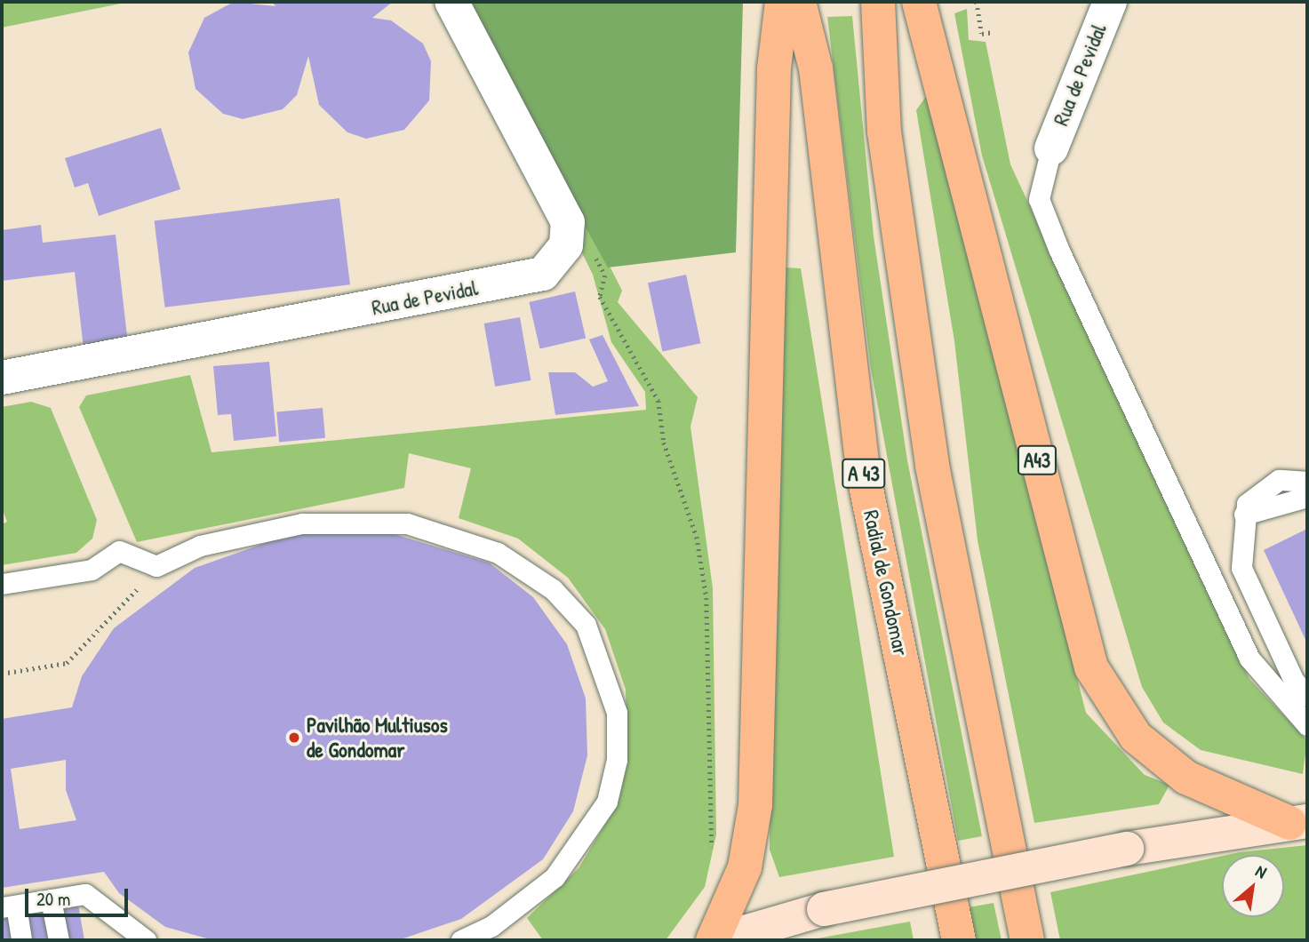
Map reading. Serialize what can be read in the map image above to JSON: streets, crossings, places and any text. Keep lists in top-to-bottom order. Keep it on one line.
{"streets":{"highway":["A43","A 43","Radial de Gondomar"],"street":["Rua de Pevidal"]},"places":["Pavilhão Multiusos de Gondomar"],"scale_bar":"20 m","north":"top right"}
